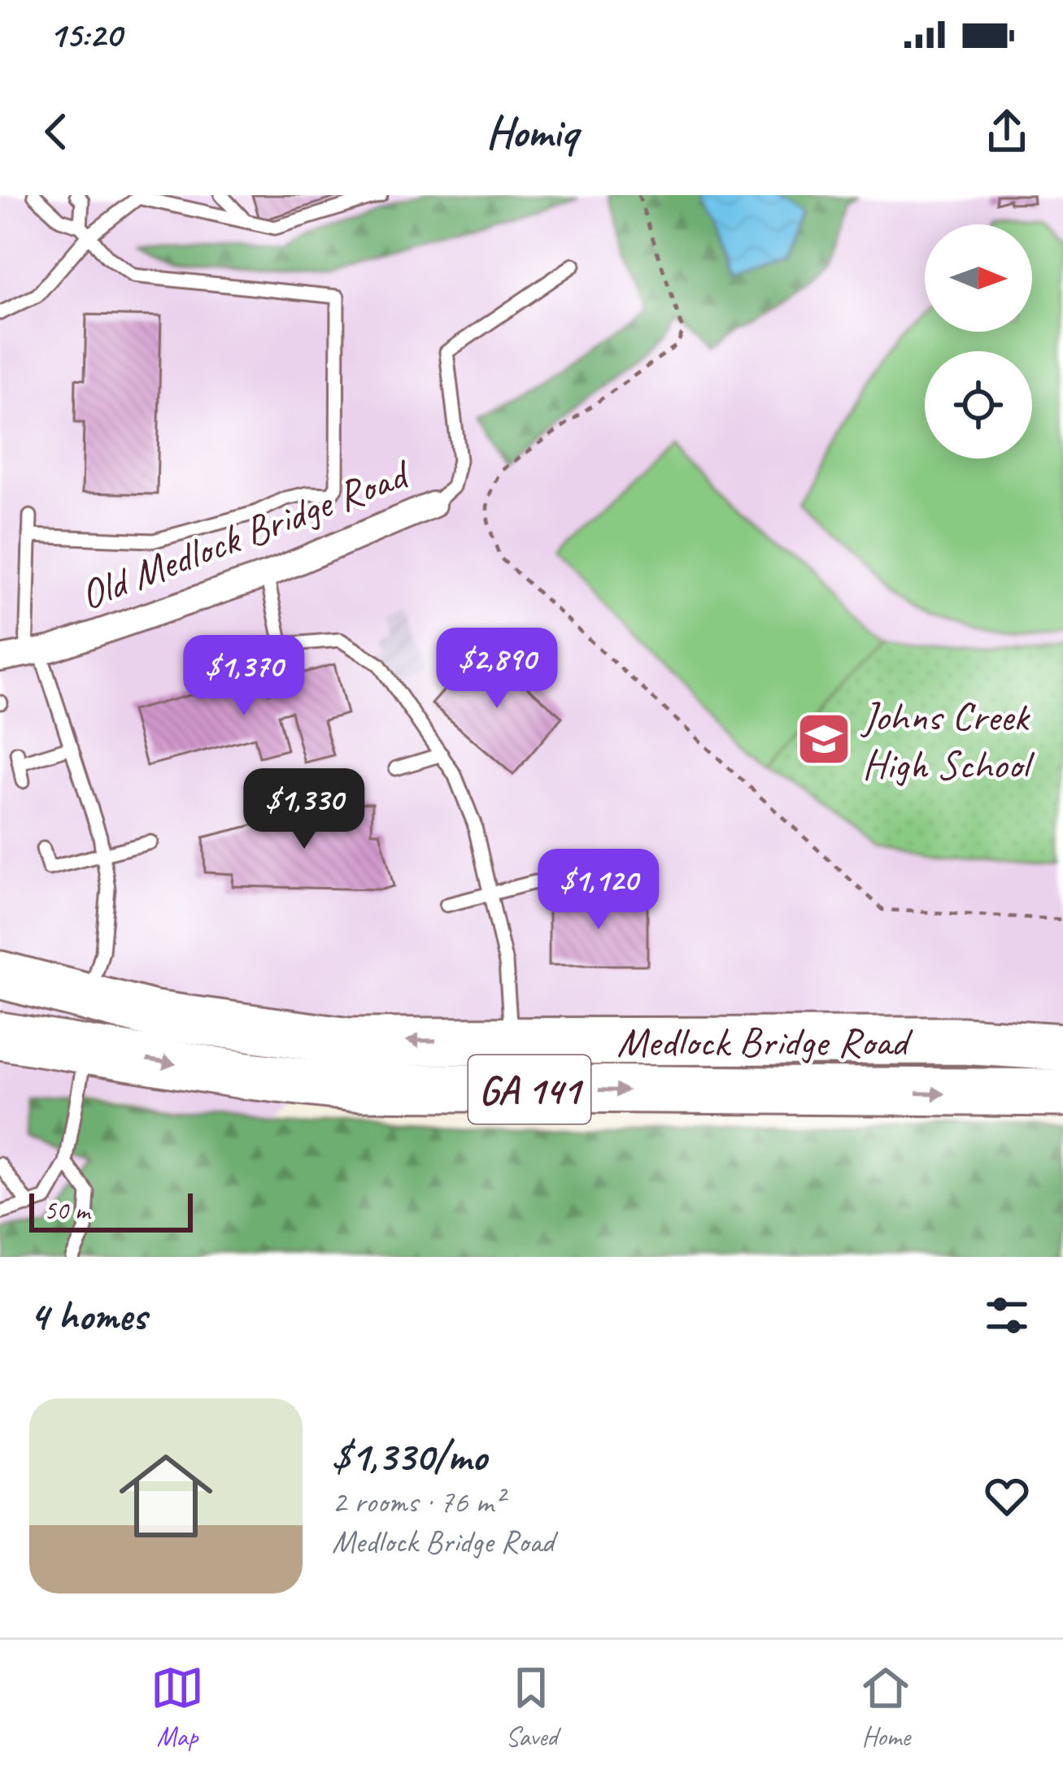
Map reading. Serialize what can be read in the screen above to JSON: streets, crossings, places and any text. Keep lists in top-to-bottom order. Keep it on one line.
{"streets":{"highway":["Medlock Bridge Road","GA 141"],"street":["Old Medlock Bridge Road"]},"places":{"school or university":["Johns Creek High School"]},"scale_bar":"50 m","north":"right","page":{"status":"15:20","header":"Homiq","price":["$2,890","$1,370","$1,330","$1,120"],"scale":"50 m","heading":"4 homes","list":[{"name":"$1,330/mo","note":"2 rooms · 76 m² · Medlock Bridge Road"}],"tabs":["Map","Saved","Home"]}}
